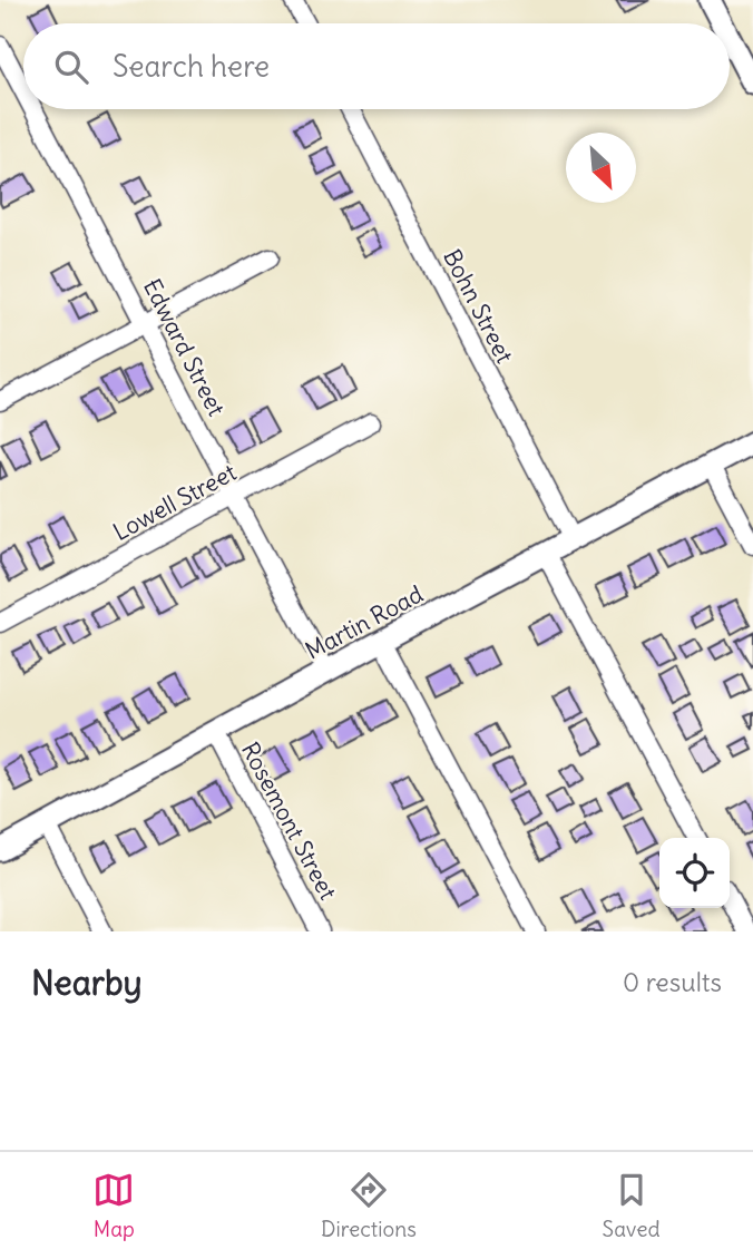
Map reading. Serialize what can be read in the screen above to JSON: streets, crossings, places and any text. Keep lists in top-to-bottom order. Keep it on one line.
{"streets":{"street":["Bohn Street","Edward Street","Lowell Street","Martin Road","Rosemont Street"]},"crossings":[["Bohn Street","Martin Road"],["Edward Street","Lowell Street"],["Edward Street","Martin Road"],["Martin Road","Rosemont Street"]],"north":"bottom right","page":{"search":"Search here","heading":["Nearby","0 results"],"nav":["Map","Directions","Saved"]}}
